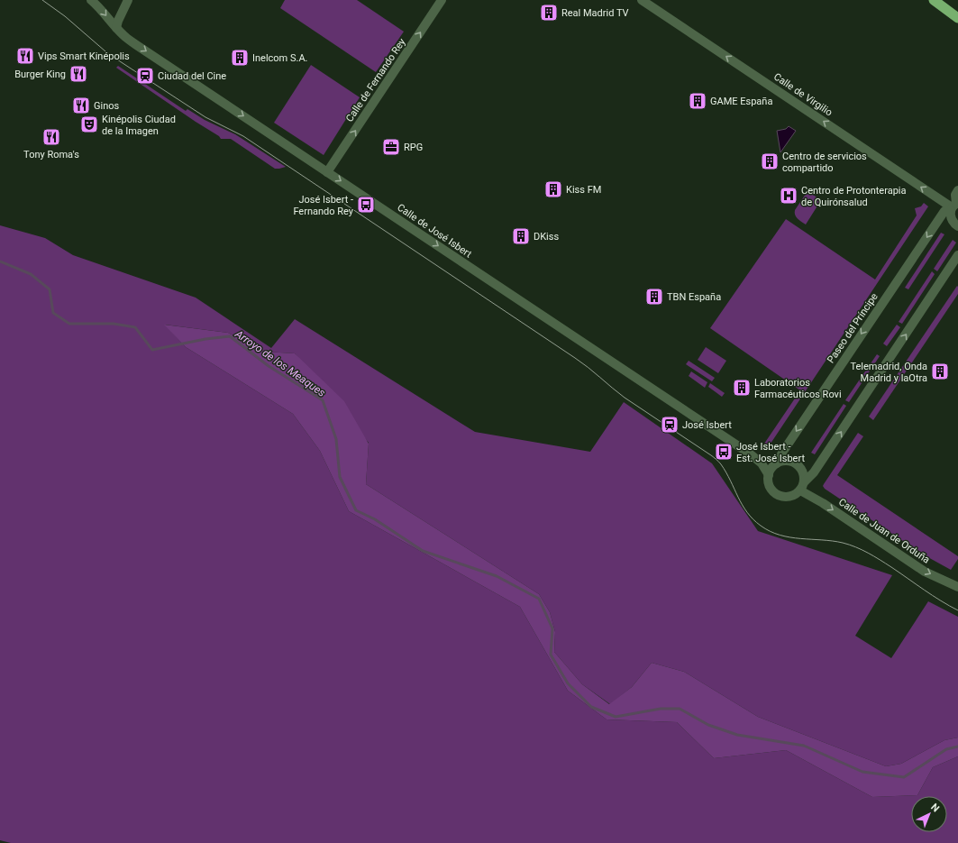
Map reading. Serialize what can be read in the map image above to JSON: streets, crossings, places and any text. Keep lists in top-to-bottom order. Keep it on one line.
{"streets":{"street":["Calle de Fernando Rey","Calle de Virgilio","Calle de José Isbert","Paseo del Príncipe","Calle de Juan de Orduña"]},"crossings":[["Calle de Fernando Rey","Calle de José Isbert"],["Calle de Virgilio","Paseo del Príncipe"],["Calle de José Isbert","Paseo del Príncipe"],["Calle de José Isbert","Calle de Juan de Orduña"],["Paseo del Príncipe","Calle de Juan de Orduña"]],"one_way":["Calle de Fernando Rey","Calle de Virgilio","Calle de José Isbert","Calle de Juan de Orduña"],"water":["Arroyo de los Meaques"],"places":{"building":["Real Madrid TV","Inelcom S.A.","GAME España","Centro de servicios compartido","Kiss FM","DKiss","TBN España","Telemadrid, Onda Madrid y laOtra","Laboratorios Farmacéuticos Rovi"],"restaurant":["Vips Smart Kinépolis","Burger King","Ginos","Tony Roma's"],"station":["Ciudad del Cine","José Isbert"],"theatre":["Kinépolis Ciudad de la Imagen"],"office":["RPG"],"hospital":["Centro de Protonterapia de Quirónsalud"],"bus stop":["José Isbert - Fernando Rey","José Isbert - Est. José Isbert"]},"north":"top right"}
